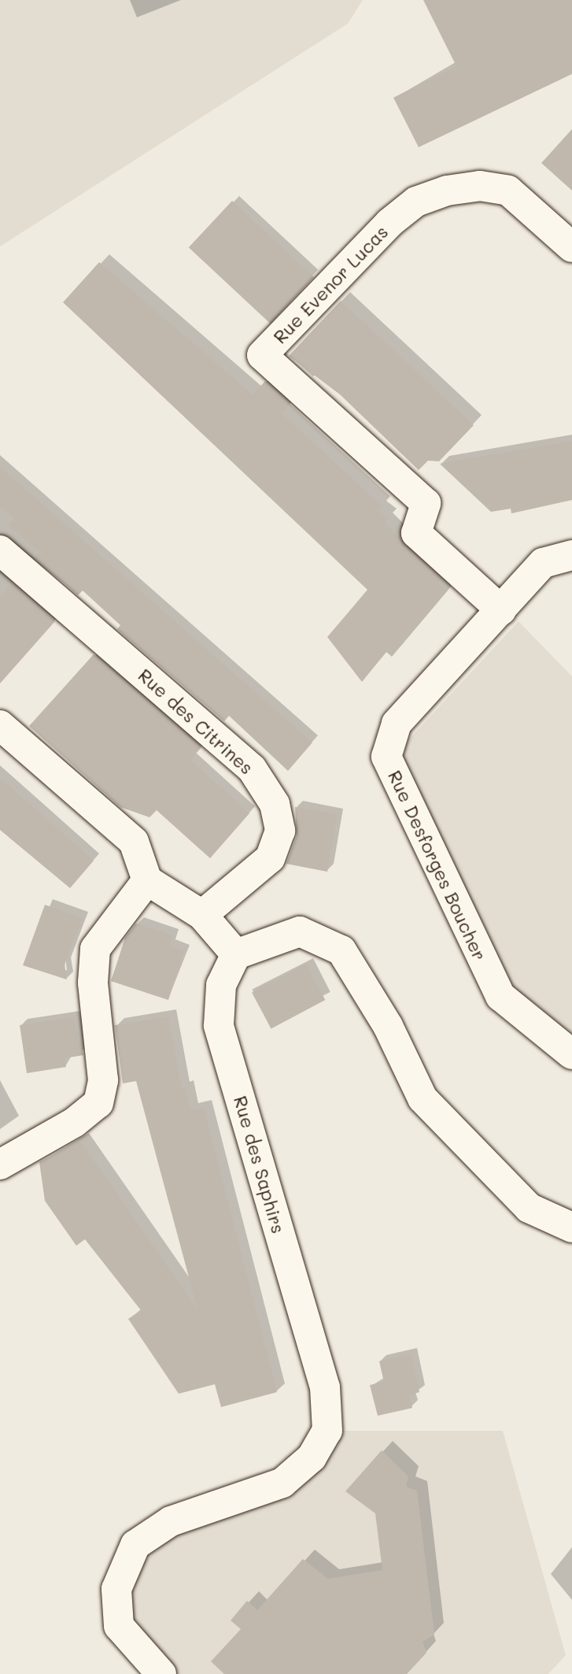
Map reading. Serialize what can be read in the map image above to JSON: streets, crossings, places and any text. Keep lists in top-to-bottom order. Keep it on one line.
{"streets":{"street":["Rue Evenor Lucas","Rue des Citrines","Rue Desforges Boucher","Rue des Saphirs"]},"crossings":[["Rue Evenor Lucas","Rue Desforges Boucher"]]}
